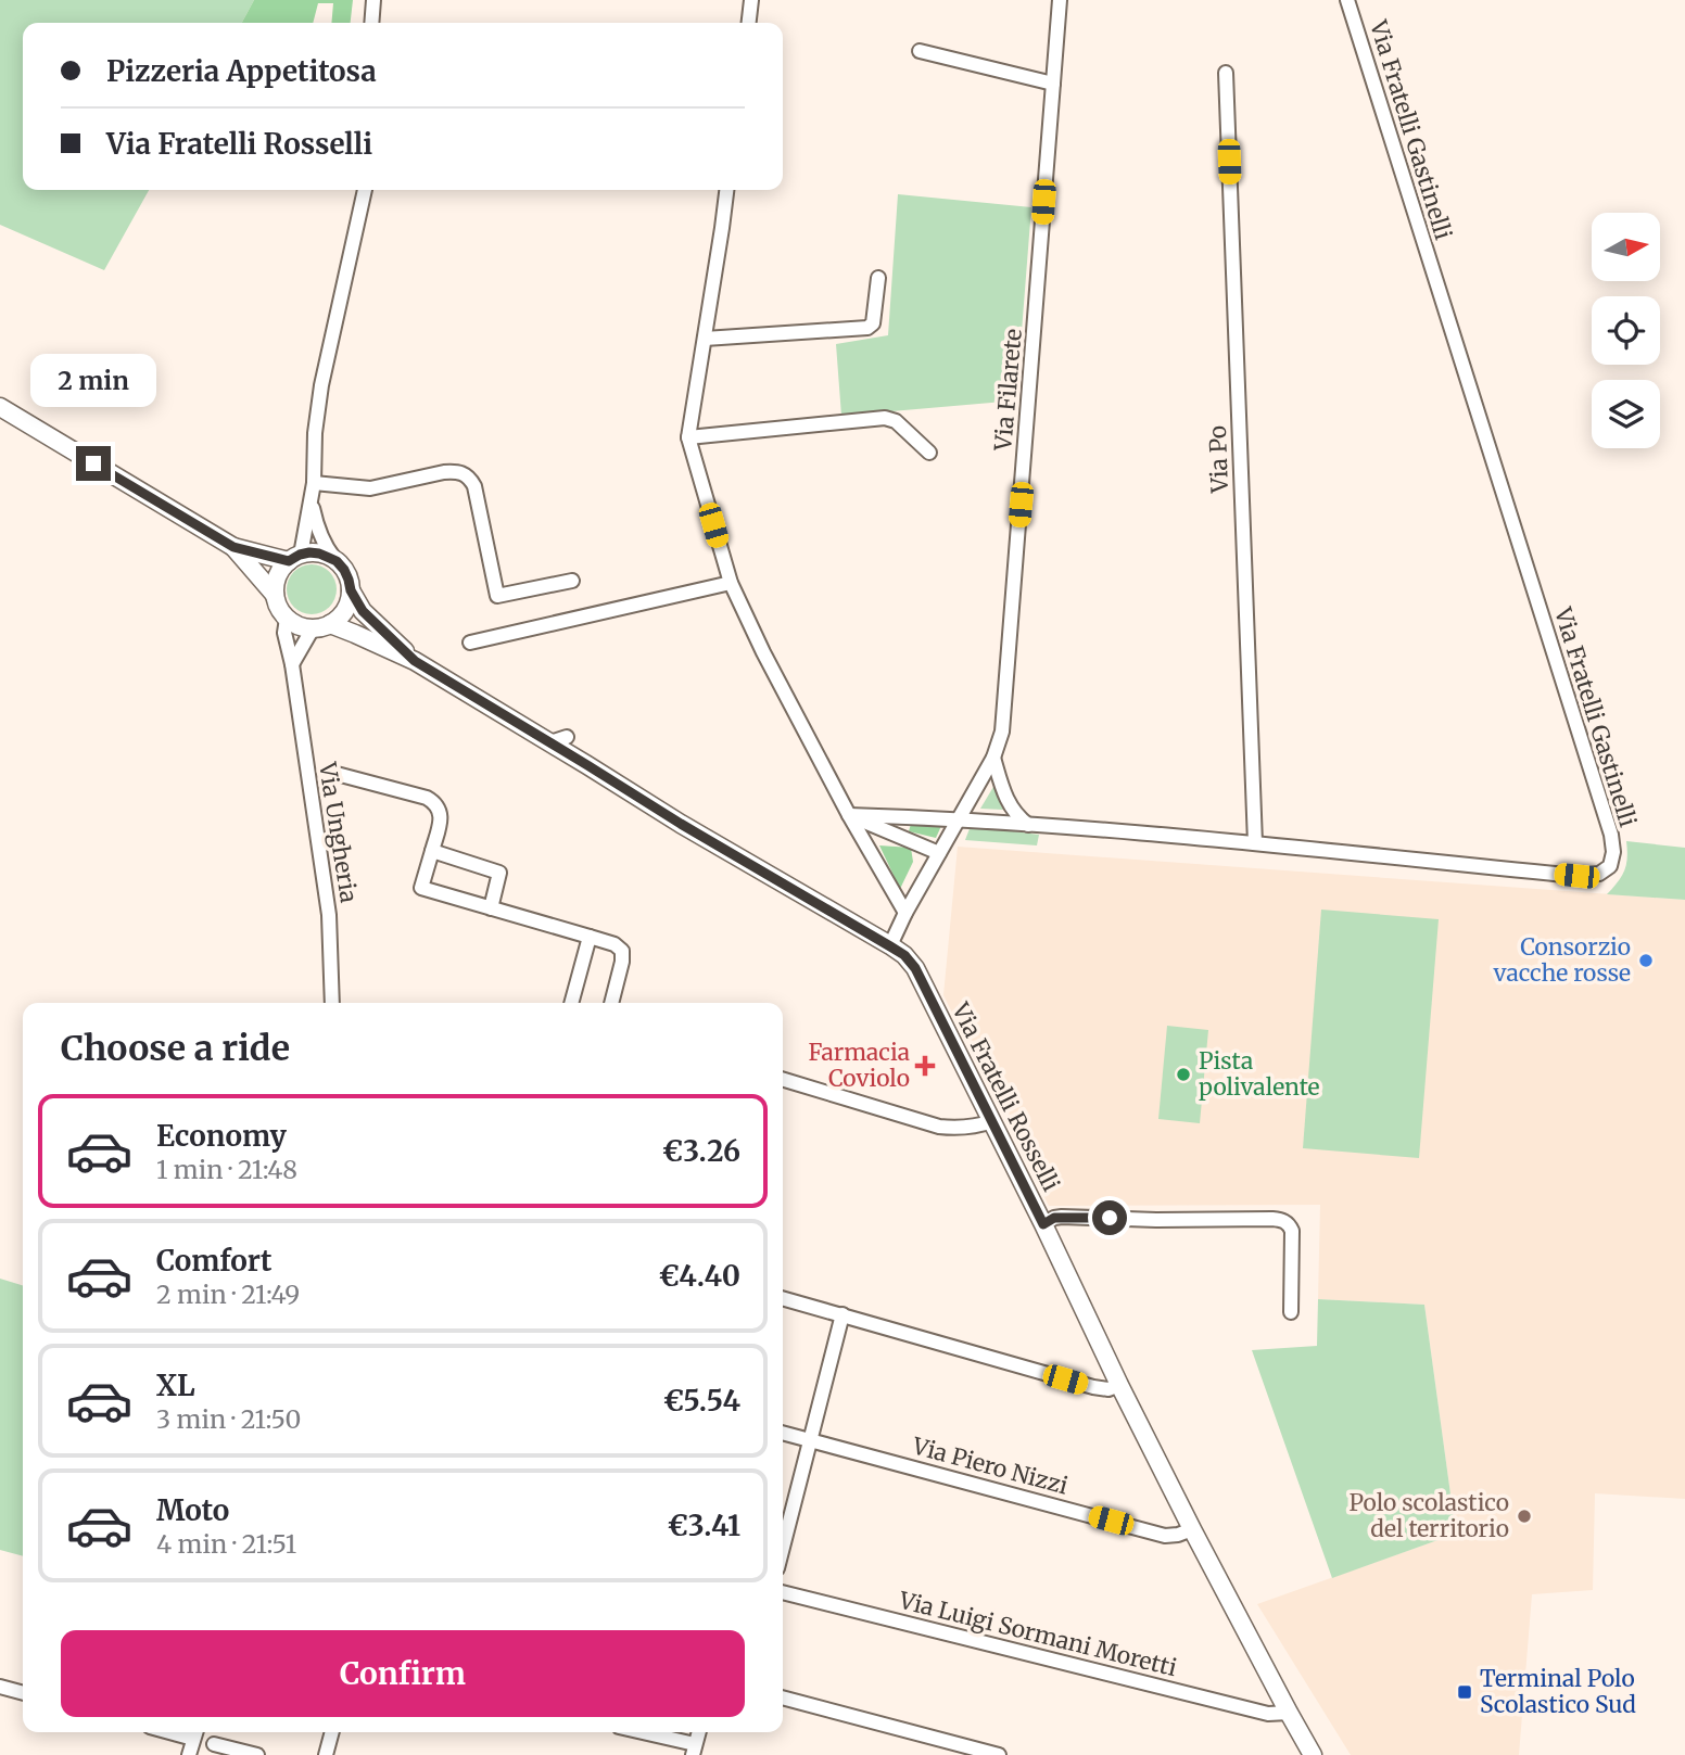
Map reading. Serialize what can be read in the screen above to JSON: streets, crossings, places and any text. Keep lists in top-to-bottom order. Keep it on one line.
{"streets":{"street":["Via Fratelli Gastinelli","Via Filarete","Via Po","Via Ungheria","Via Fratelli Rosselli","Via Piero Nizzi","Via Luigi Sormani Moretti"]},"crossings":[["Via Fratelli Gastinelli","Via Filarete"],["Via Fratelli Gastinelli","Via Po"],["Via Ungheria","Via Fratelli Rosselli"],["Via Fratelli Rosselli","Via Piero Nizzi"],["Via Fratelli Rosselli","Via Luigi Sormani Moretti"]],"places":{"other":["Consorzio vacche rosse","Pista polivalente","Polo scolastico del territorio"],"health":["Farmacia Coviolo"],"transit":["Terminal Polo Scolastico Sud"]},"north":"right","page":{"banner":["Pizzeria Appetitosa","Via Fratelli Rosselli"],"bubble":"2 min","heading":"Choose a ride","list":[{"name":"Economy","note":"1 min · 21:48","value":"€3.26"},{"name":"Comfort","note":"2 min · 21:49","value":"€4.40"},{"name":"XL","note":"3 min · 21:50","value":"€5.54"},{"name":"Moto","note":"4 min · 21:51","value":"€3.41"}],"buttons":"Confirm"}}
